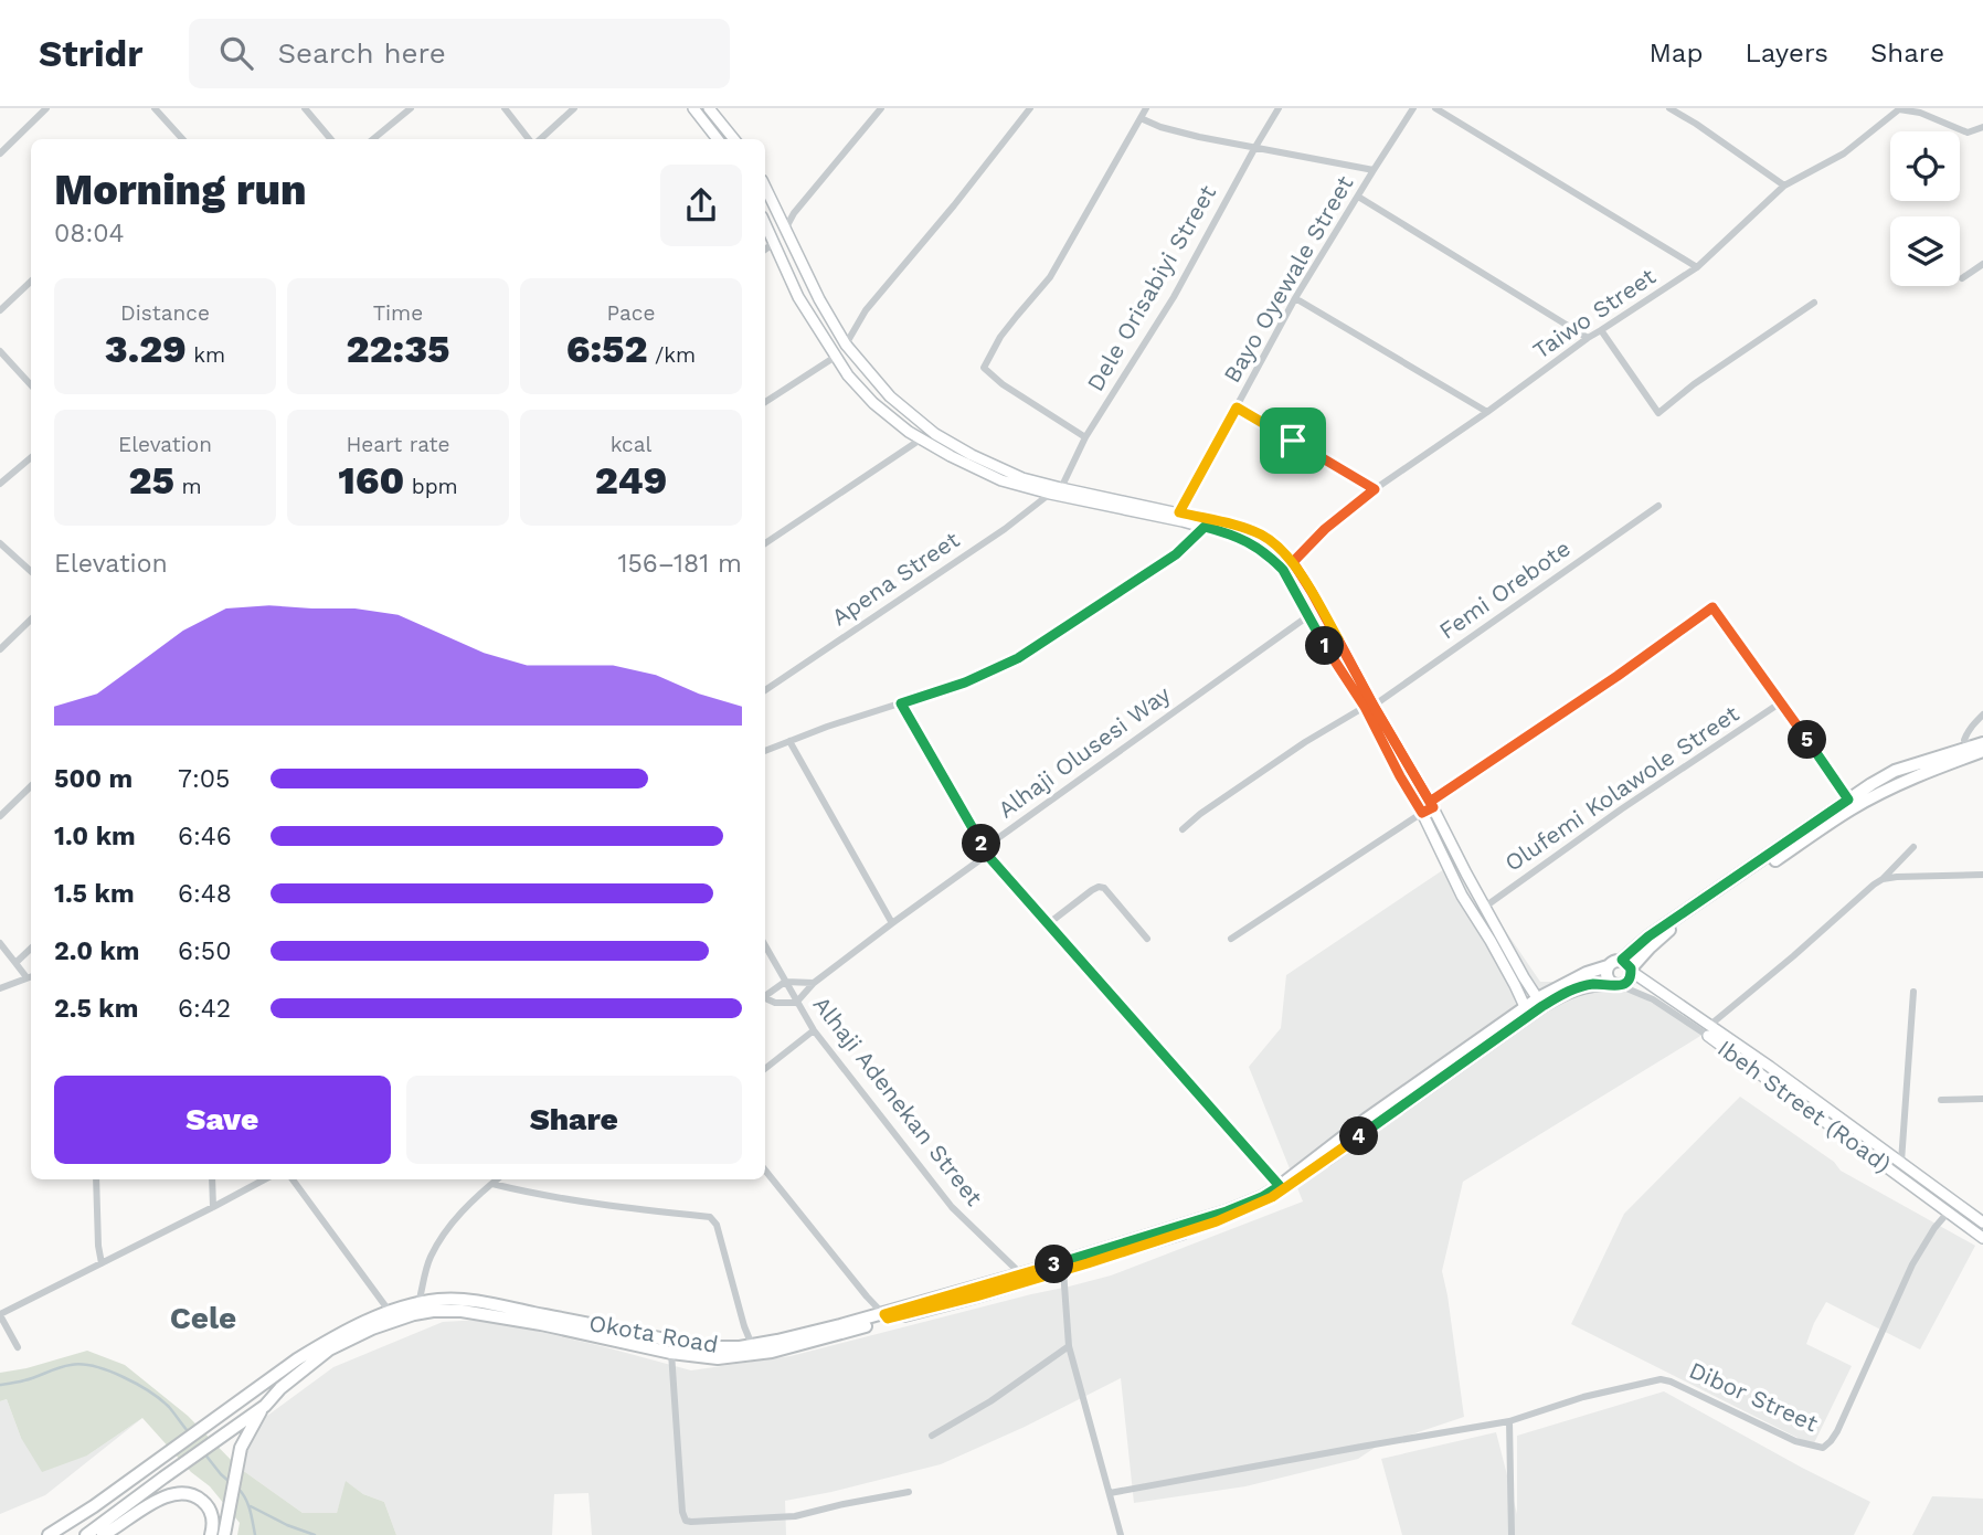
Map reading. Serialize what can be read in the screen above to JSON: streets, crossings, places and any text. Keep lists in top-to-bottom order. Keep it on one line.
{"streets":{"main road":["Ibeh Street (Road)","Okota Road"],"street":["Bayo Oyewale Street","Dele Orisabiyi Street","Taiwo Street","Apena Street","Femi Orebote","Alhaji Olusesi Way","Olufemi Kolawole Street","Alhaji Adenekan Street","Dibor Street"]},"crossings":[["Alhaji Olusesi Way","Alhaji Adenekan Street"],["Alhaji Adenekan Street","Okota Road"],["Ibeh Street (Road)","Okota Road"],["Ibeh Street (Road)","Dibor Street"]],"districts":["Cele"],"page":{"header":"Stridr","search":"Search here","nav":["Map","Layers","Share"],"heading":["Morning run","08:04"],"stats":[["Distance","3.29 km"],["Time","22:35"],["Pace","6:52 /km"],["Elevation","25 m"],["Heart rate","160 bpm"],["kcal","249"]],"chart":["Elevation","156–181 m"],"pins":["1","5","2","4","3"],"list":[{"name":"500 m","note":"7:05"},{"name":"1.0 km","note":"6:46"},{"name":"1.5 km","note":"6:48"},{"name":"2.0 km","note":"6:50"},{"name":"2.5 km","note":"6:42"}],"buttons":["Save","Share"]}}
